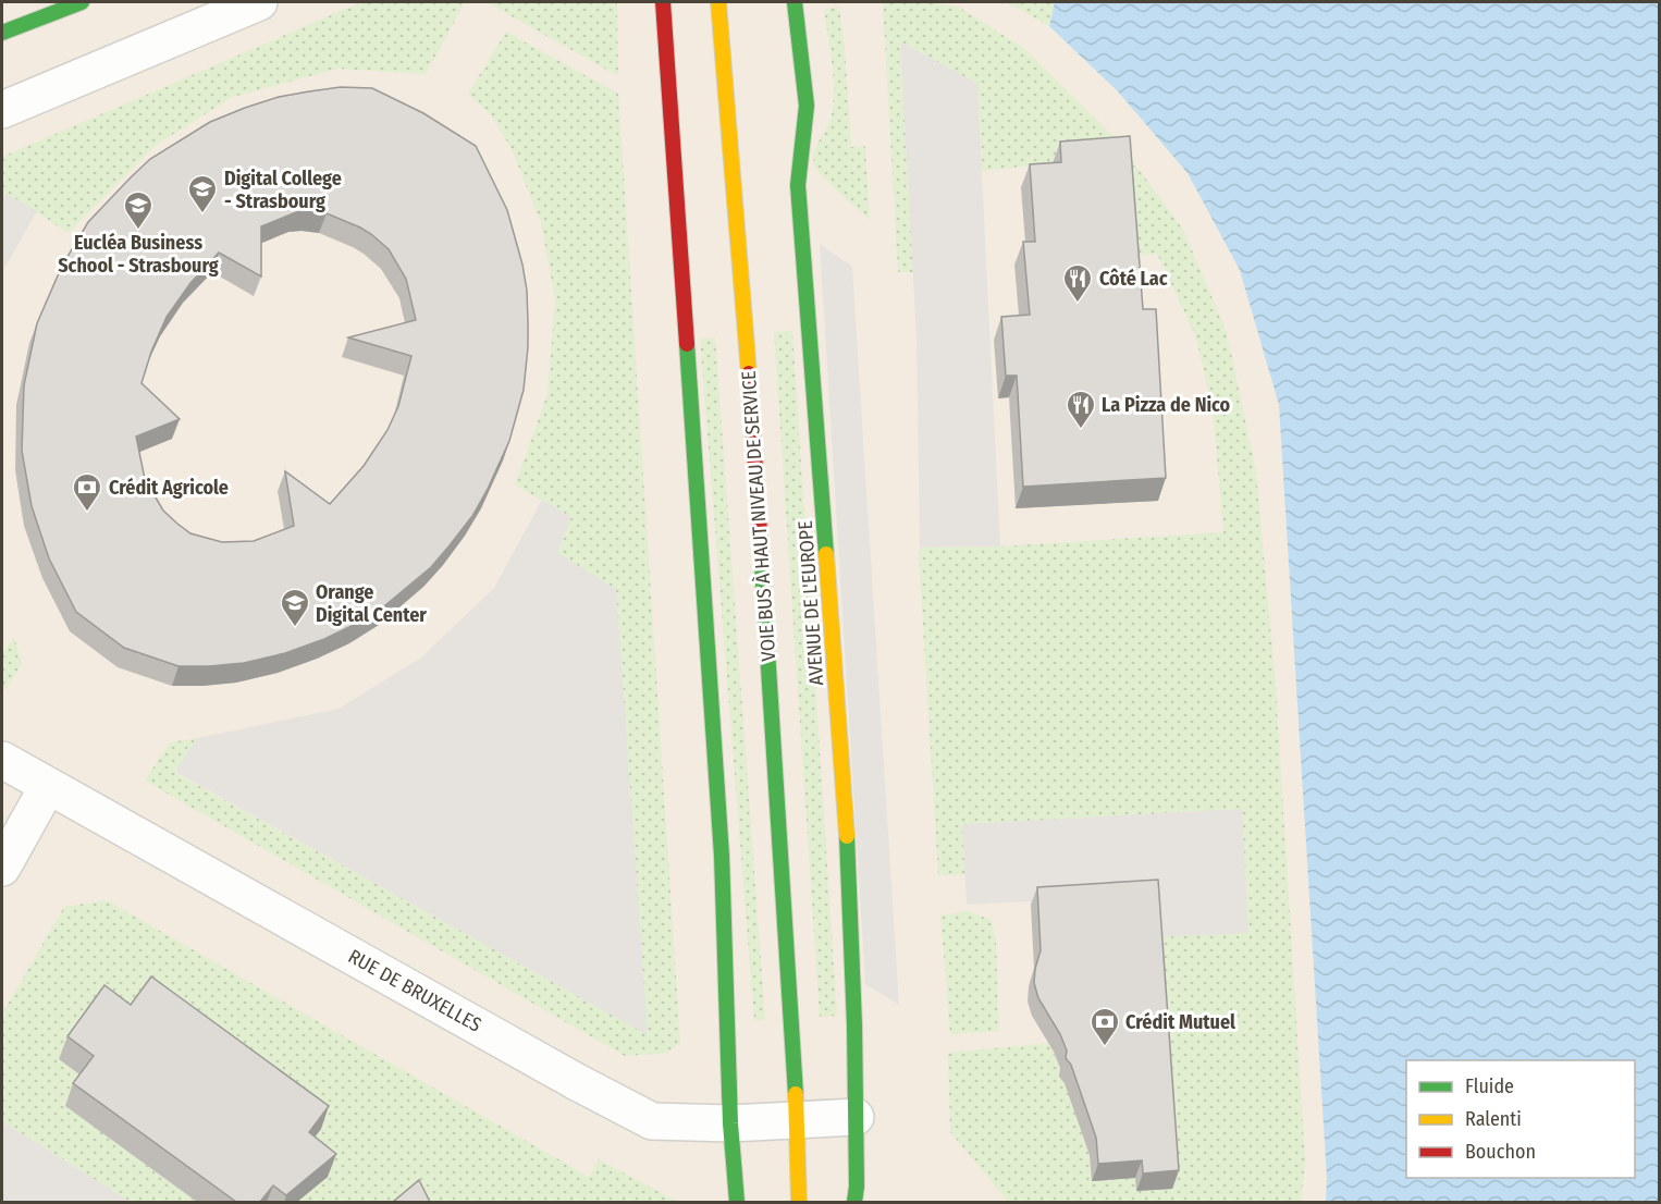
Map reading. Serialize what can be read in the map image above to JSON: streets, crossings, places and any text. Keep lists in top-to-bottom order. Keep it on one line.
{"streets":{"street":["VOIE BUS À HAUT NIVEAU DE SERVICE","AVENUE DE L'EUROPE","RUE DE BRUXELLES"]},"crossings":[["VOIE BUS À HAUT NIVEAU DE SERVICE","RUE DE BRUXELLES"],["AVENUE DE L'EUROPE","RUE DE BRUXELLES"]],"places":{"school or university":["Digital College - Strasbourg","Eucléa Business School - Strasbourg","Orange Digital Center"],"restaurant":["Côté Lac","La Pizza de Nico"],"bank":["Crédit Agricole","Crédit Mutuel"]},"legend":["Fluide","Ralenti","Bouchon"]}
